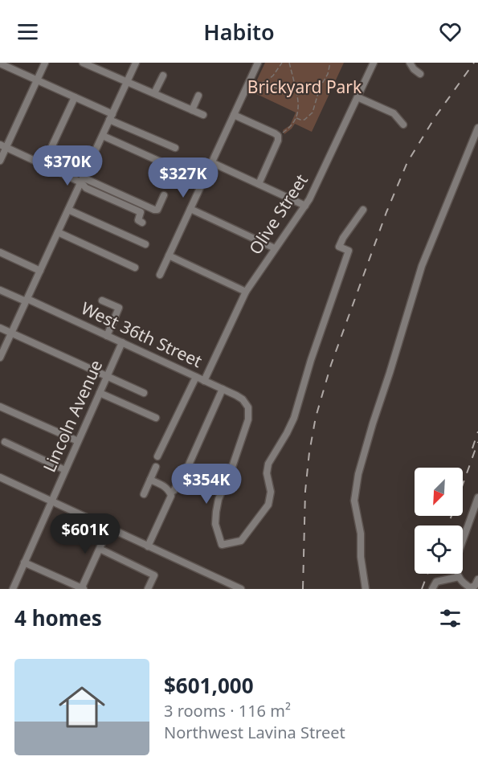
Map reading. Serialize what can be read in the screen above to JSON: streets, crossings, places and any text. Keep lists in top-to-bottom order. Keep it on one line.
{"streets":{"street":["Olive Street","West 36th Street","Lincoln Avenue"]},"crossings":[["Olive Street","West 36th Street"],["West 36th Street","Lincoln Avenue"]],"parks":["Brickyard Park"],"north":"bottom left","page":{"header":"Habito","price":["$370K","$327K","$354K","$601K"],"heading":"4 homes","list":[{"name":"$601,000","note":"3 rooms · 116 m² · Northwest Lavina Street"}]}}
